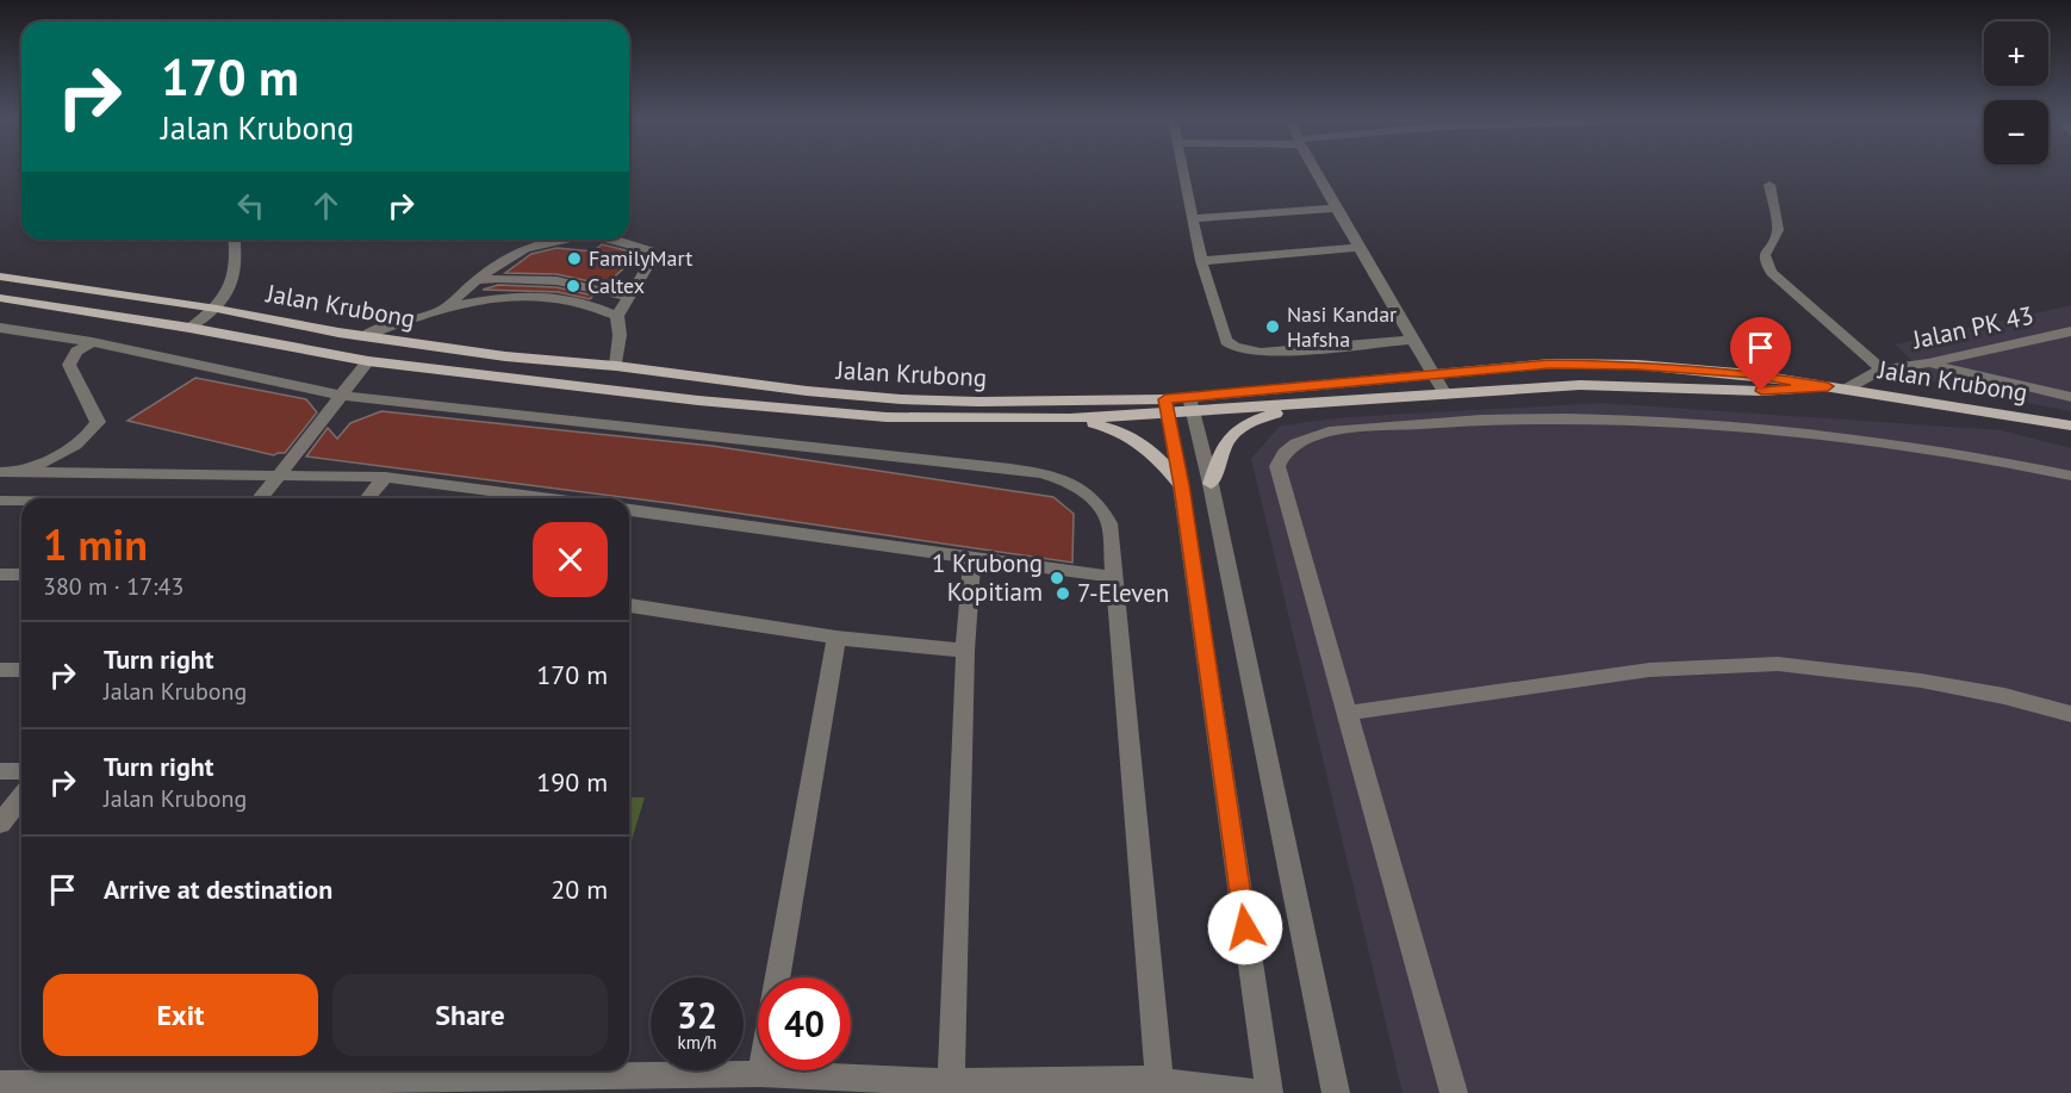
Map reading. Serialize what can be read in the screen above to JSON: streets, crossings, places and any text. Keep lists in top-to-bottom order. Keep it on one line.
{"streets":{"main road":["Jalan Krubong"],"street":["Jalan PK 43"]},"crossings":[["Jalan Krubong","Jalan PK 43"]],"places":["FamilyMart","Caltex","Nasi Kandar Hafsha","1 Krubong Kopitiam","7-Eleven"],"page":{"map_buttons":["+","−"],"turn":["170 m","Jalan Krubong"],"heading":["1 min","380 m · 17:43"],"list":[{"name":"Turn right","note":"Jalan Krubong","value":"170 m"},{"name":"Turn right","note":"Jalan Krubong","value":"190 m"},{"name":"Arrive at destination","value":"20 m"}],"buttons":["Exit","Share"],"speed":"32 km/h","limit":"40"}}
